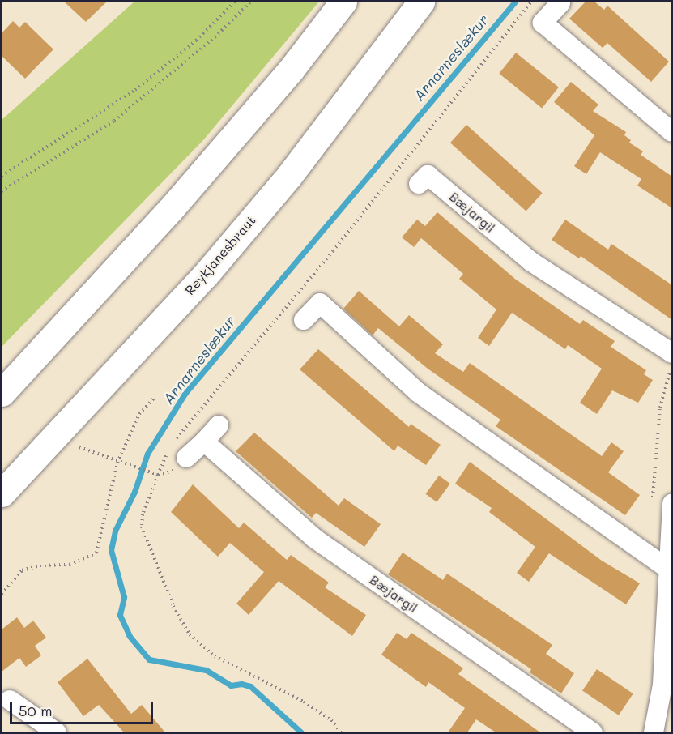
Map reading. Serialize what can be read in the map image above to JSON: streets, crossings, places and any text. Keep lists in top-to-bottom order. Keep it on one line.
{"streets":{"highway":["Reykjanesbraut"],"street":["Bæjargil"]},"water":["Arnarneslækur"],"scale_bar":"50 m"}
